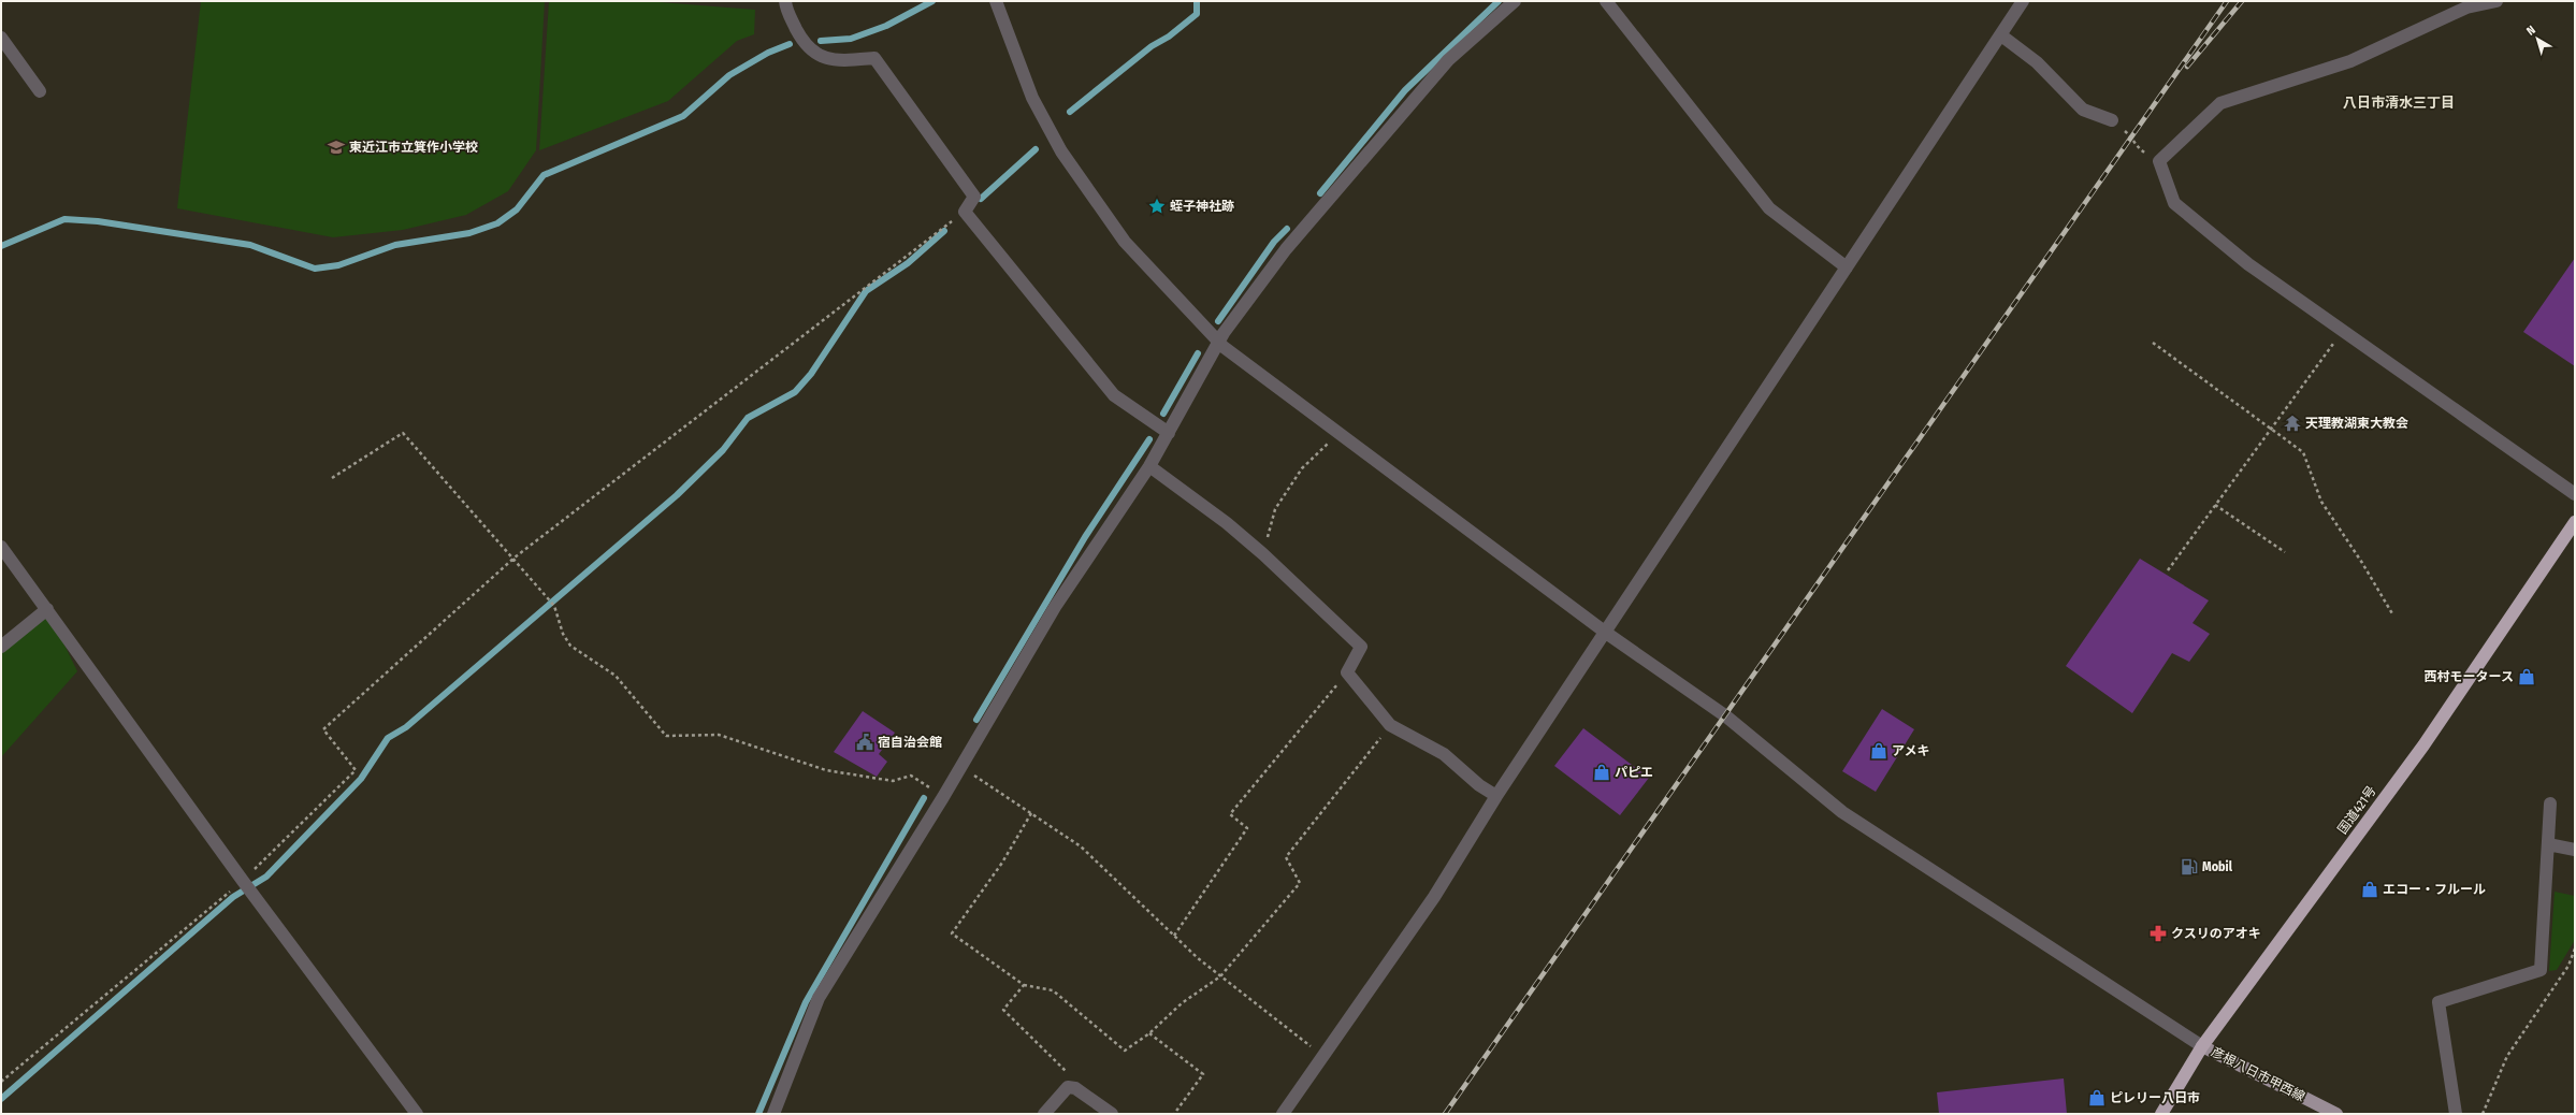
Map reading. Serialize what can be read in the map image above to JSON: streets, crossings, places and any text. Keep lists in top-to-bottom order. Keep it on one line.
{"streets":{"highway":["国道421号"],"main road":["彦根八日市甲西線"]},"crossings":[["国道421号","彦根八日市甲西線"]],"districts":["八日市清水三丁目"],"places":{"school or university":["東近江市立箕作小学校"],"place":["蛭子神社跡"],"temple":["天理教湖東大教会"],"shop":["西村モータース","アメキ","パピエ","エコー・フルール","ピレリー八日市"],"public building":["宿自治会館"],"fuel station":["Mobil"],"pharmacy":["クスリのアオキ"]},"north":"top left"}
